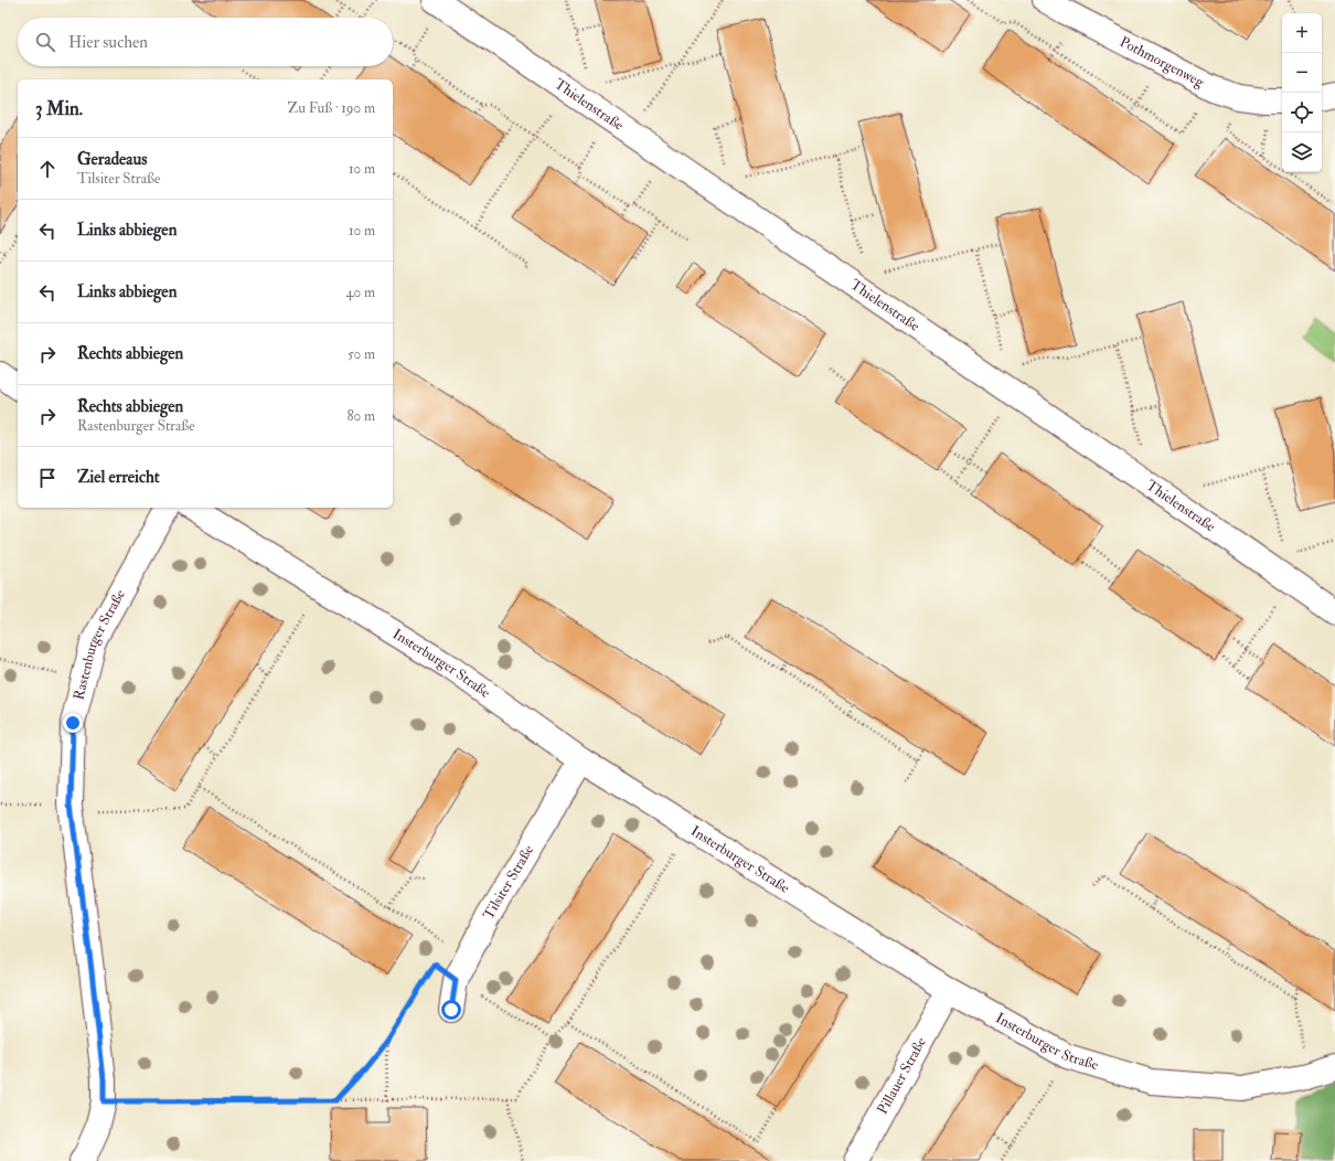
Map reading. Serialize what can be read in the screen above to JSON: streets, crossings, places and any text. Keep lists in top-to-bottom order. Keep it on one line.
{"streets":{"street":["Pothmorgenweg","Thielenstraße","Rastenburger Straße","Insterburger Straße","Tilsiter Straße","Pillauer Straße"]},"crossings":[["Insterburger Straße","Tilsiter Straße"],["Insterburger Straße","Pillauer Straße"]],"page":{"map_buttons":["+","−"],"search":"Hier suchen","heading":["3 Min.","Zu Fuß · 190 m"],"list":[["Geradeaus","Tilsiter Straße","10 m"],["Links abbiegen","10 m"],["Links abbiegen","40 m"],["Rechts abbiegen","50 m"],["Rechts abbiegen","Rastenburger Straße","80 m"],"Ziel erreicht"]}}
